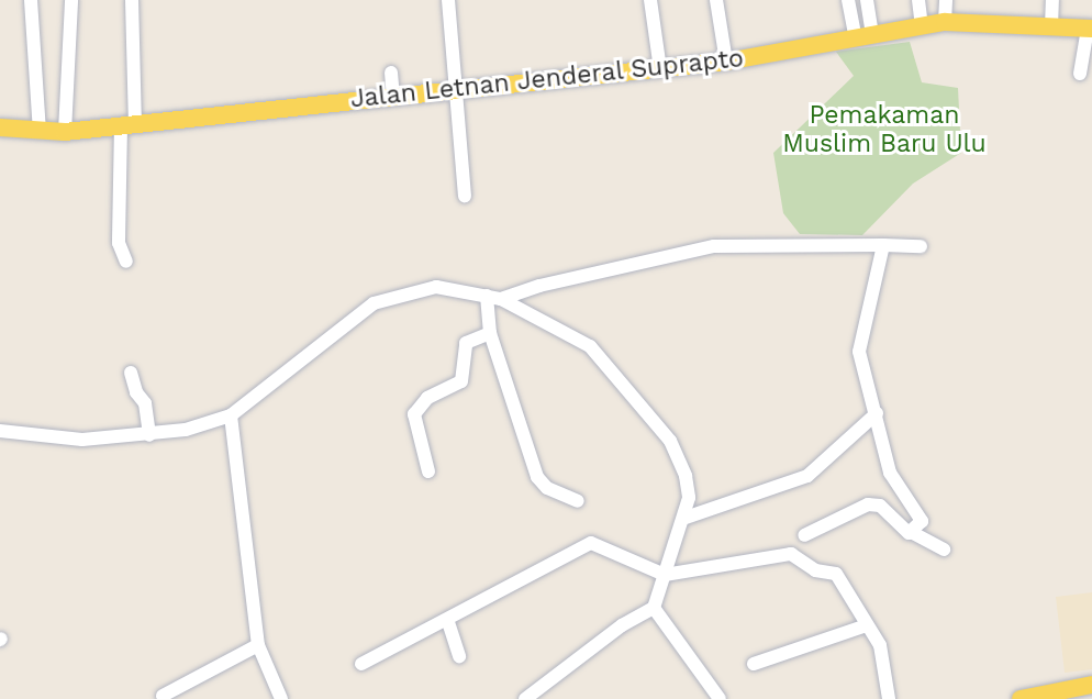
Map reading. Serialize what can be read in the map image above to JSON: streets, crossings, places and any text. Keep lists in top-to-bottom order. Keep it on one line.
{"streets":{"main road":["Jalan Letnan Jenderal Suprapto"]},"parks":["Pemakaman Muslim Baru Ulu"]}
